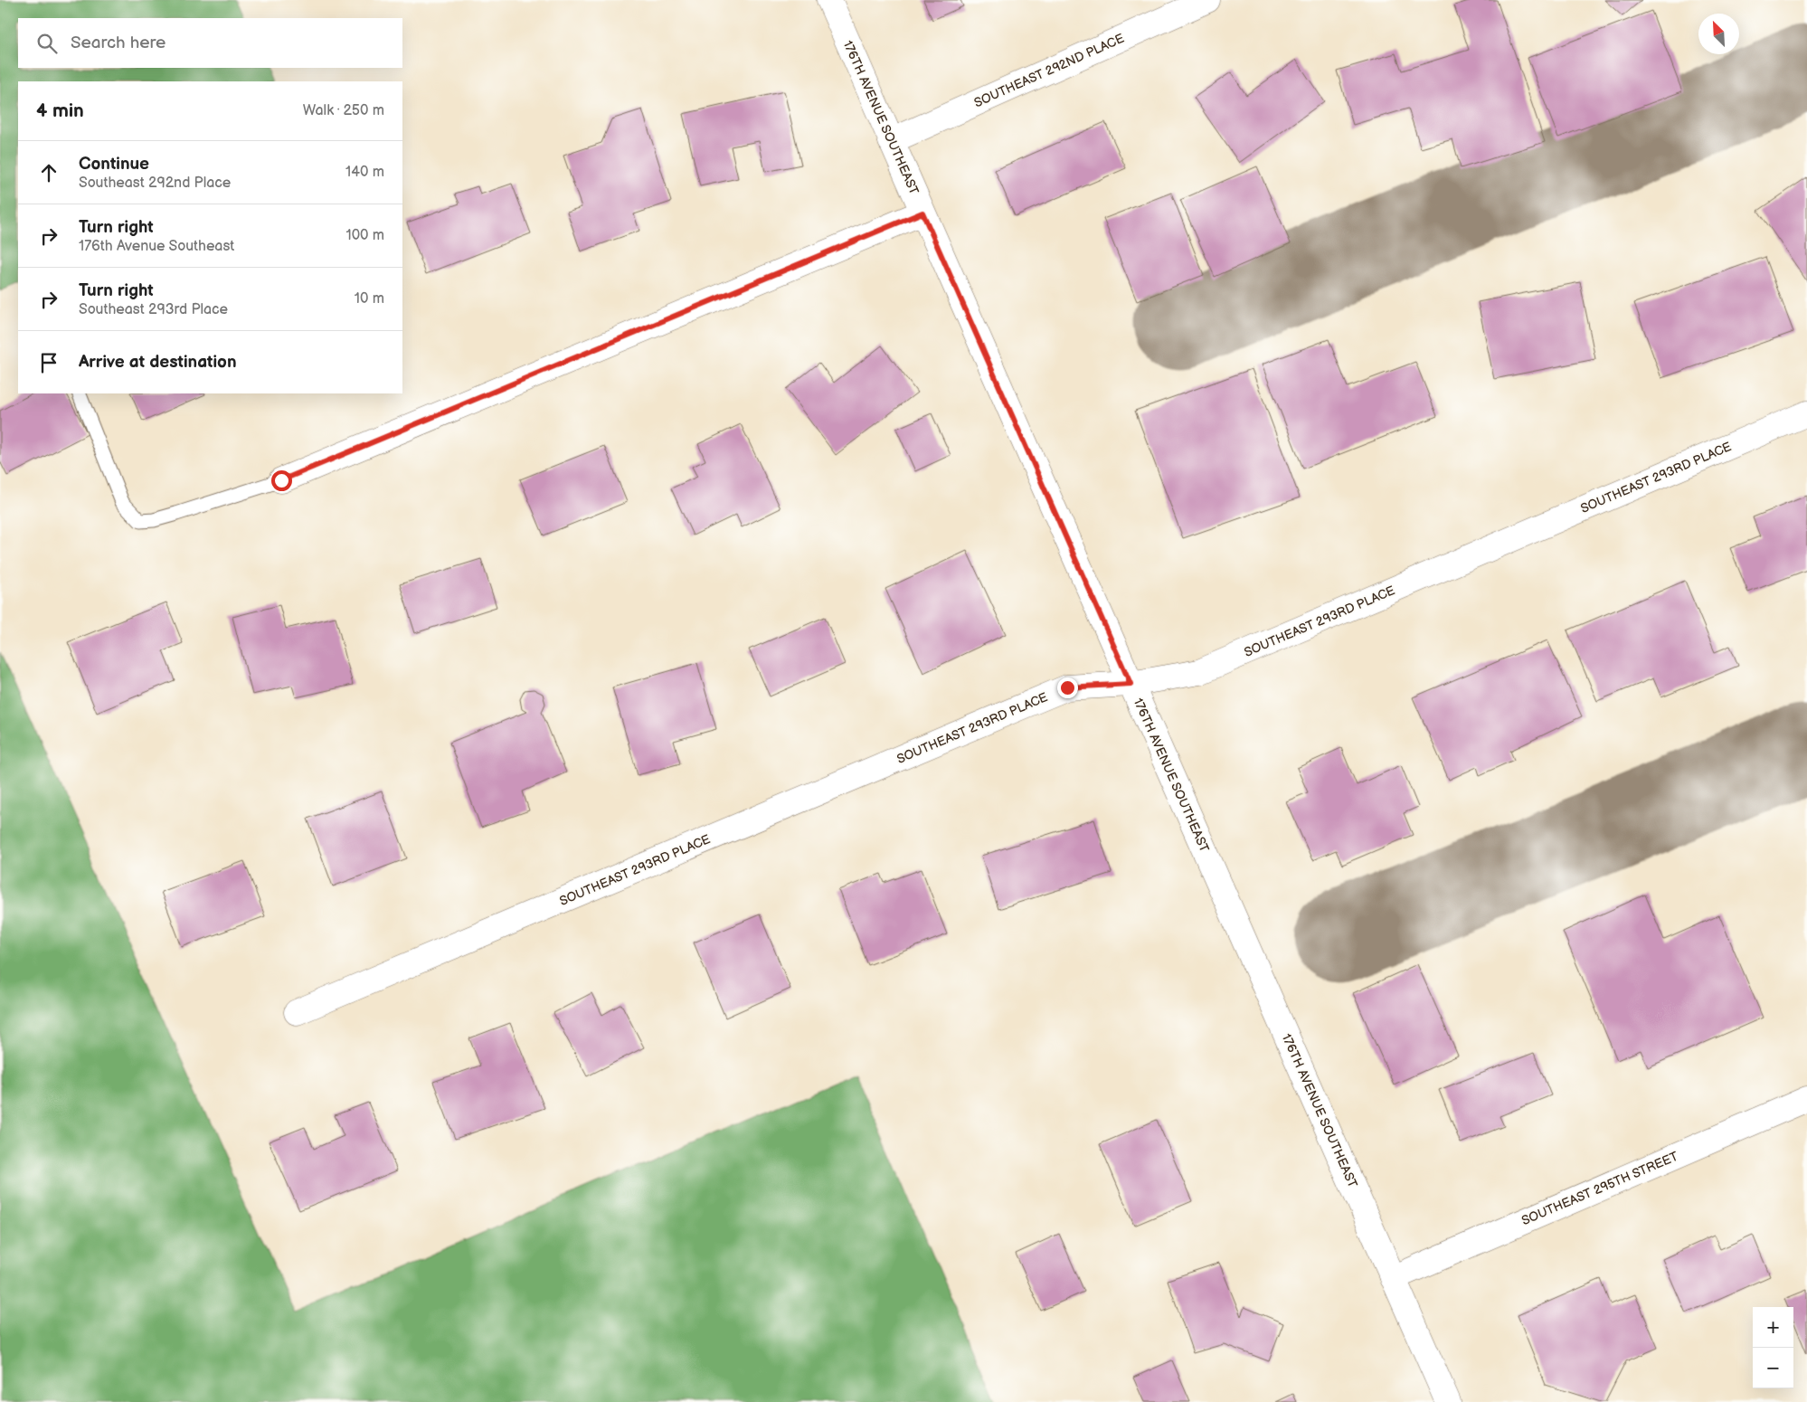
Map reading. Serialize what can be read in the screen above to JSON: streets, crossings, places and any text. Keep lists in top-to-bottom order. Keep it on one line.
{"streets":{"street":["SOUTHEAST 292ND PLACE","176TH AVENUE SOUTHEAST","SOUTHEAST 293RD PLACE","SOUTHEAST 295TH STREET"]},"crossings":[["SOUTHEAST 292ND PLACE","176TH AVENUE SOUTHEAST"],["176TH AVENUE SOUTHEAST","SOUTHEAST 293RD PLACE"],["176TH AVENUE SOUTHEAST","SOUTHEAST 295TH STREET"]],"north":"top left","page":{"search":"Search here","heading":["4 min","Walk · 250 m"],"list":[["Continue","Southeast 292nd Place","140 m"],["Turn right","176th Avenue Southeast","100 m"],["Turn right","Southeast 293rd Place","10 m"],"Arrive at destination"],"map_buttons":["+","−"]}}
